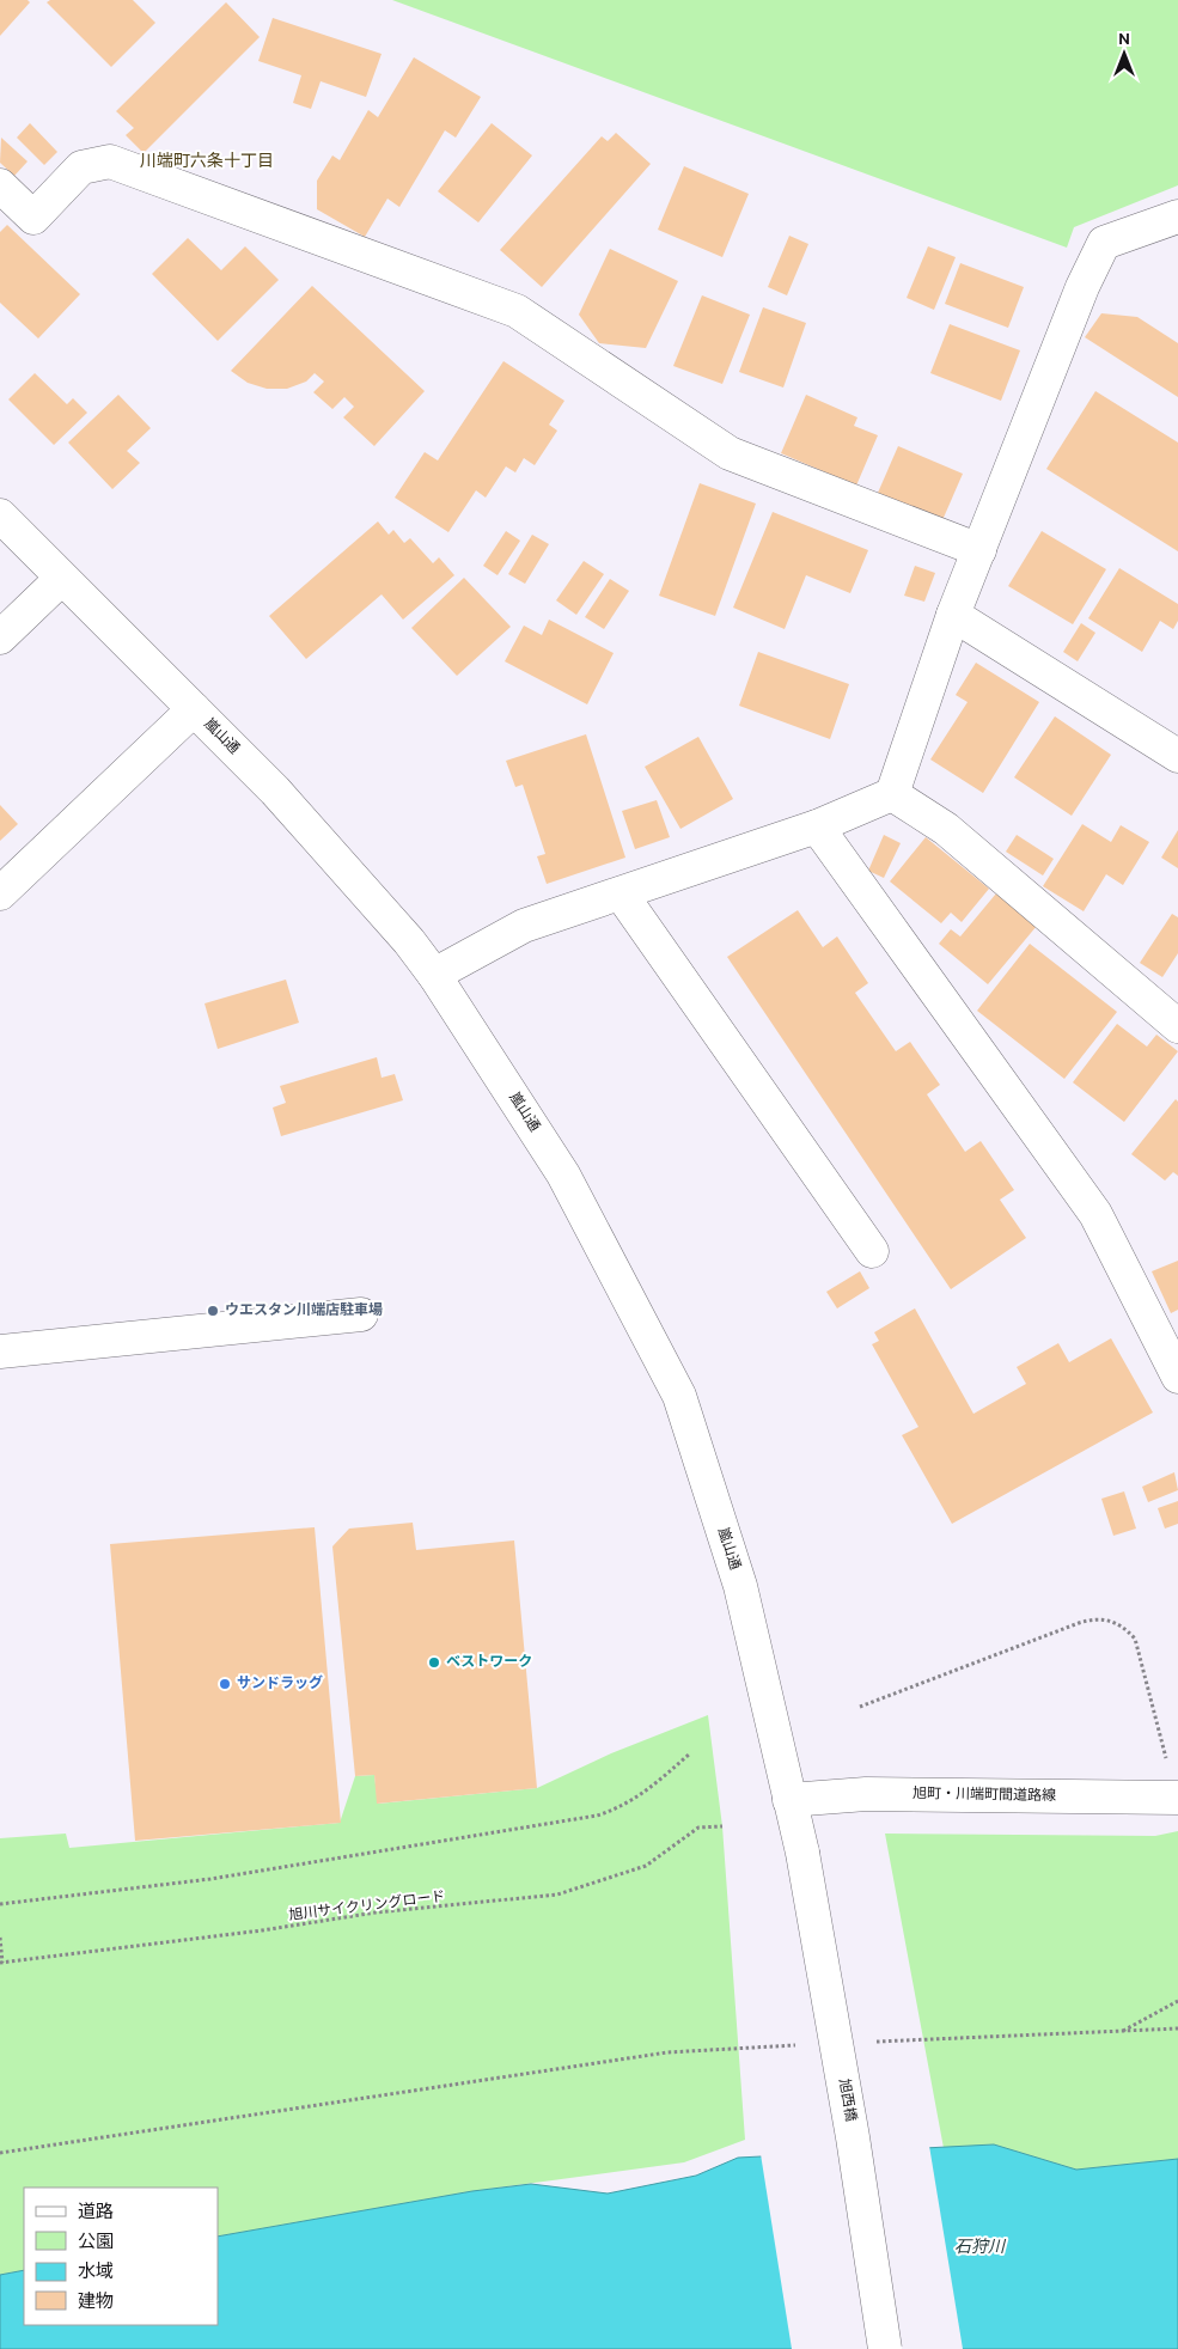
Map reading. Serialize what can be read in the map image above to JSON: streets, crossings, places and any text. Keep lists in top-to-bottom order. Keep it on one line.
{"streets":{"street":["嵐山通","旭町・川端町間道路線","旭西橋"],"path":["旭川サイクリングロード"]},"crossings":[["嵐山通","旭町・川端町間道路線"],["嵐山通","旭西橋"]],"districts":["川端町六条十丁目"],"water":["石狩川"],"places":["ウエスタン川端店駐車場","ベストワーク","サンドラッグ"],"legend":["道路","公園","水域","建物"],"north":"top"}
